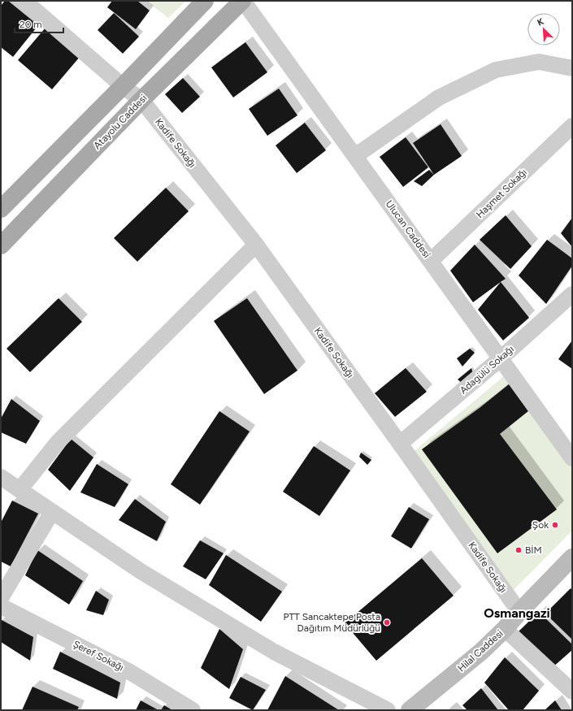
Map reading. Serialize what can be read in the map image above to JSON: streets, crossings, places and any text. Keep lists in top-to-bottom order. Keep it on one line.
{"streets":{"main road":["Atayolu Caddesi"],"street":["Kadife Sokağı","Haşmet Sokağı","Ulucan Caddesi","Adagülü Sokağı","Hilal Caddesi","Şeref Sokağı"]},"crossings":[["Atayolu Caddesi","Kadife Sokağı"],["Atayolu Caddesi","Ulucan Caddesi"],["Kadife Sokağı","Adagülü Sokağı"],["Kadife Sokağı","Hilal Caddesi"],["Haşmet Sokağı","Ulucan Caddesi"],["Ulucan Caddesi","Adagülü Sokağı"]],"districts":["Osmangazi"],"places":["Şok","BİM","PTT Sancaktepe Posta Dağıtım Müdürlüğü"],"scale_bar":"20 m","north":"top left"}
